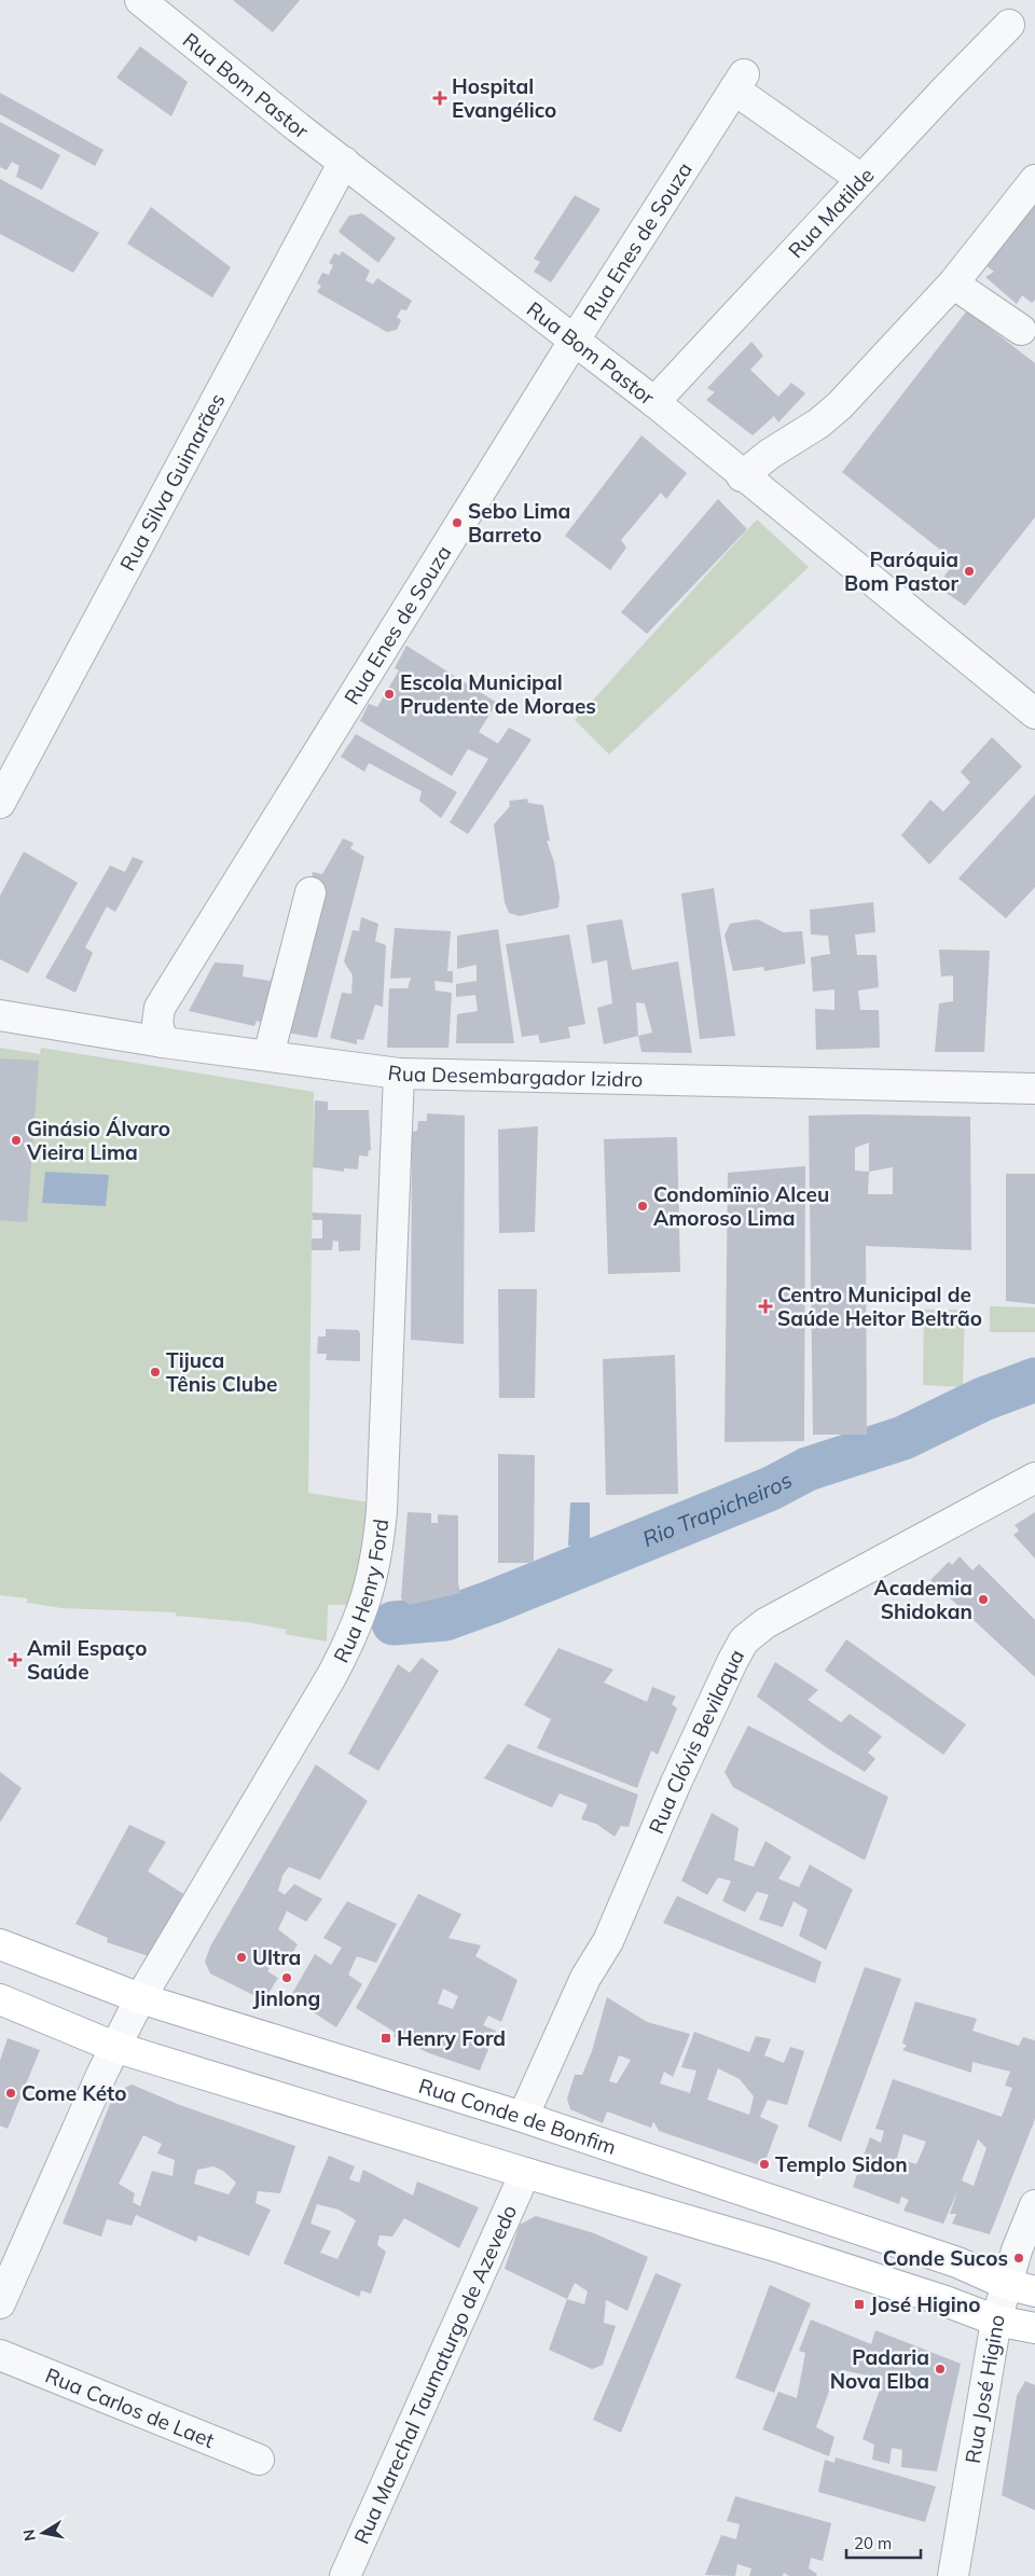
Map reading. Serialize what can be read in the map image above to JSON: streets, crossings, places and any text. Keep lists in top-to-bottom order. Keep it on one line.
{"streets":{"main road":["Rua Conde de Bonfim"],"street":["Rua Bom Pastor","Rua Matilde","Rua Enes de Souza","Rua Silva Guimarães","Rua Desembargador Izidro","Rua Henry Ford","Rua Clóvis Bevilaqua","Rua Marechal Taumaturgo de Azevedo","Rua José Higino","Rua Carlos de Laet"]},"crossings":[["Rua Bom Pastor","Rua Matilde"],["Rua Bom Pastor","Rua Enes de Souza"],["Rua Bom Pastor","Rua Silva Guimarães"],["Rua Matilde","Rua Enes de Souza"],["Rua Enes de Souza","Rua Desembargador Izidro"],["Rua Desembargador Izidro","Rua Henry Ford"],["Rua Henry Ford","Rua Conde de Bonfim"],["Rua Clóvis Bevilaqua","Rua Conde de Bonfim"],["Rua Conde de Bonfim","Rua José Higino"]],"water":["Rio Trapicheiros"],"places":{"health":["Hospital Evangélico","Centro Municipal de Saúde Heitor Beltrão","Amil Espaço Saúde"],"other":["Sebo Lima Barreto","Paróquia Bom Pastor","Escola Municipal Prudente de Moraes","Ginásio Álvaro Vieira Lima","Condomïnio Alceu Amoroso Lima","Tijuca Tênis Clube","Academia Shidokan","Ultra","Jinlong","Come Kéto","Templo Sidon","Conde Sucos","Padaria Nova Elba"],"transit":["Henry Ford","José Higino"]},"scale_bar":"20 m","north":"left"}
